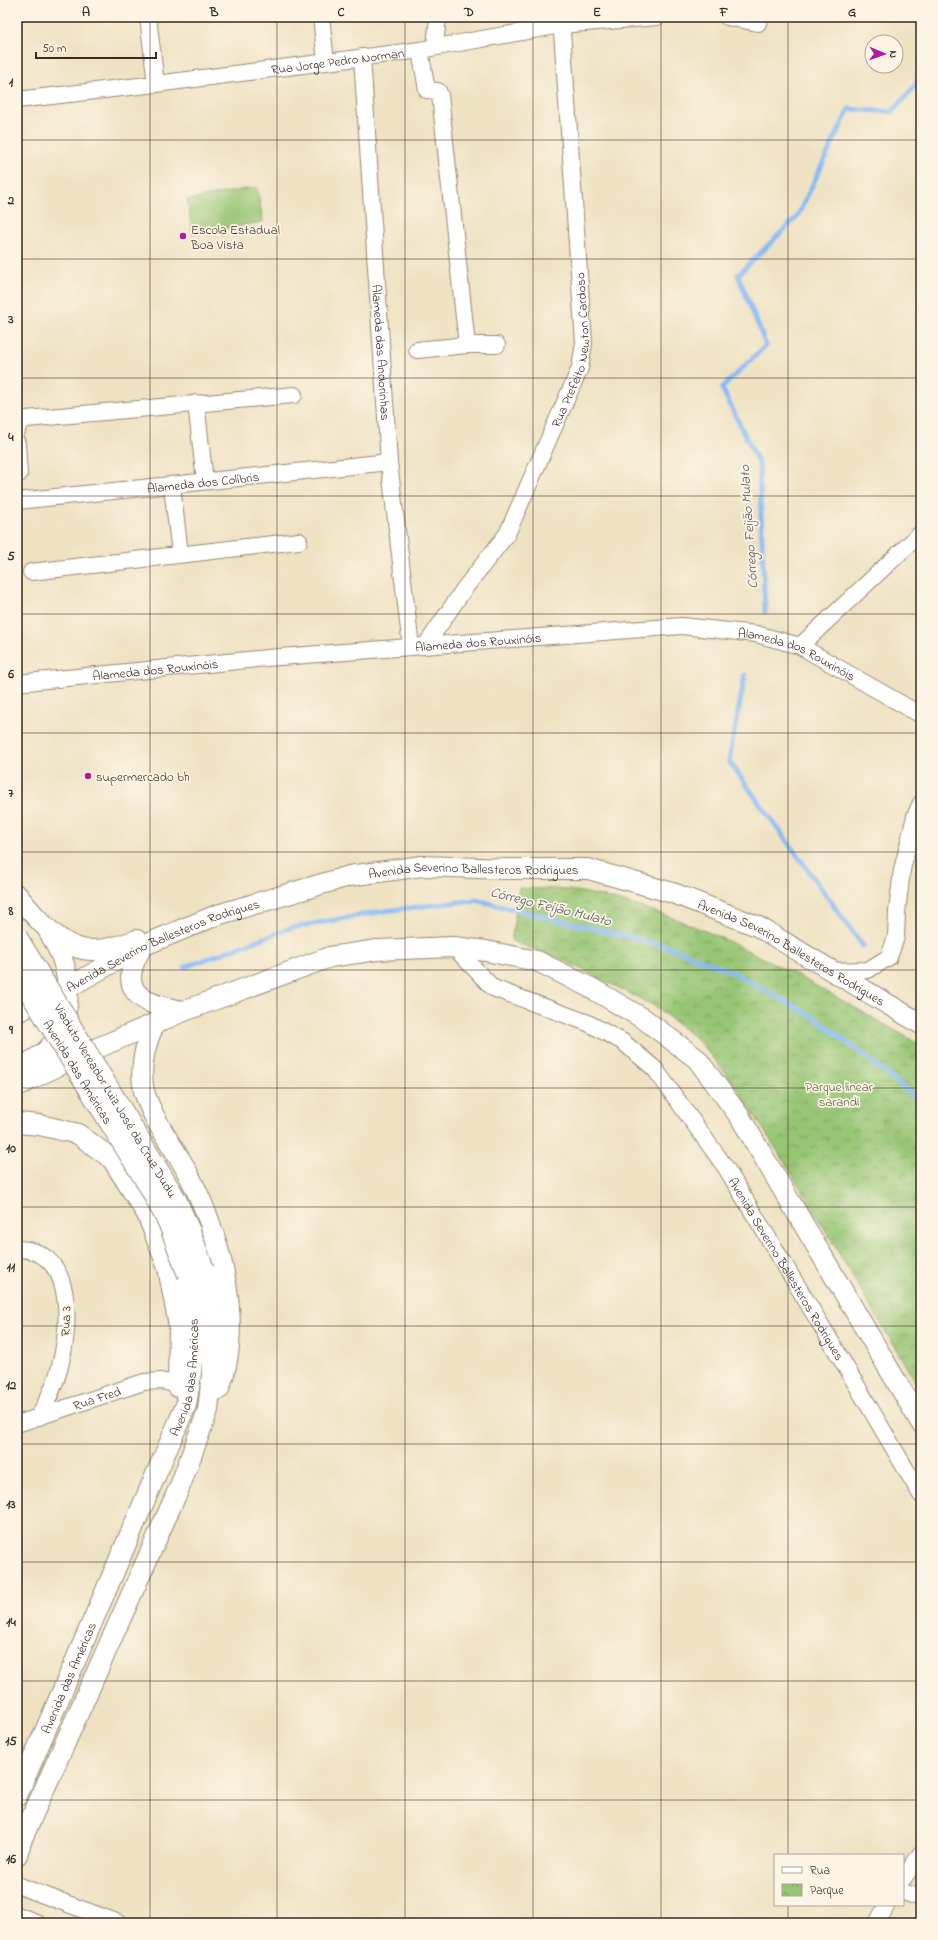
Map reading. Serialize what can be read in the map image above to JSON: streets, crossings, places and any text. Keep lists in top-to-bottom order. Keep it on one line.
{"streets":{"main road":["Avenida Severino Ballesteros Rodrigues","Avenida das Américas","Viaduto Vereador Luiz José da Cruz Dudu"],"street":["Rua Jorge Pedro Norman","Rua Prefeito Newton Cardoso","Alameda das Andorinhas","Alameda dos Colíbris","Alameda dos Rouxinóis","Rua 3","Rua Fred"]},"crossings":[["Rua Jorge Pedro Norman","Rua Prefeito Newton Cardoso"],["Rua Jorge Pedro Norman","Alameda das Andorinhas"],["Rua Prefeito Newton Cardoso","Alameda das Andorinhas"],["Rua Prefeito Newton Cardoso","Alameda dos Rouxinóis"],["Alameda das Andorinhas","Alameda dos Colíbris"],["Alameda das Andorinhas","Alameda dos Rouxinóis"],["Avenida das Américas","Viaduto Vereador Luiz José da Cruz Dudu"],["Rua 3","Rua Fred"]],"water":["Córrego Feijão Mulato"],"parks":["Parque linear sarandi"],"places":["Escola Estadual Boa Vista","supermercado bh"],"legend":["Rua","Parque"],"scale_bar":"50 m","north":"right","grid":{"columns":["A","B","C","D","E","F","G"],"rows":["1","2","3","4","5","6","7","8","9","10","11","12","13","14","15","16"]}}
